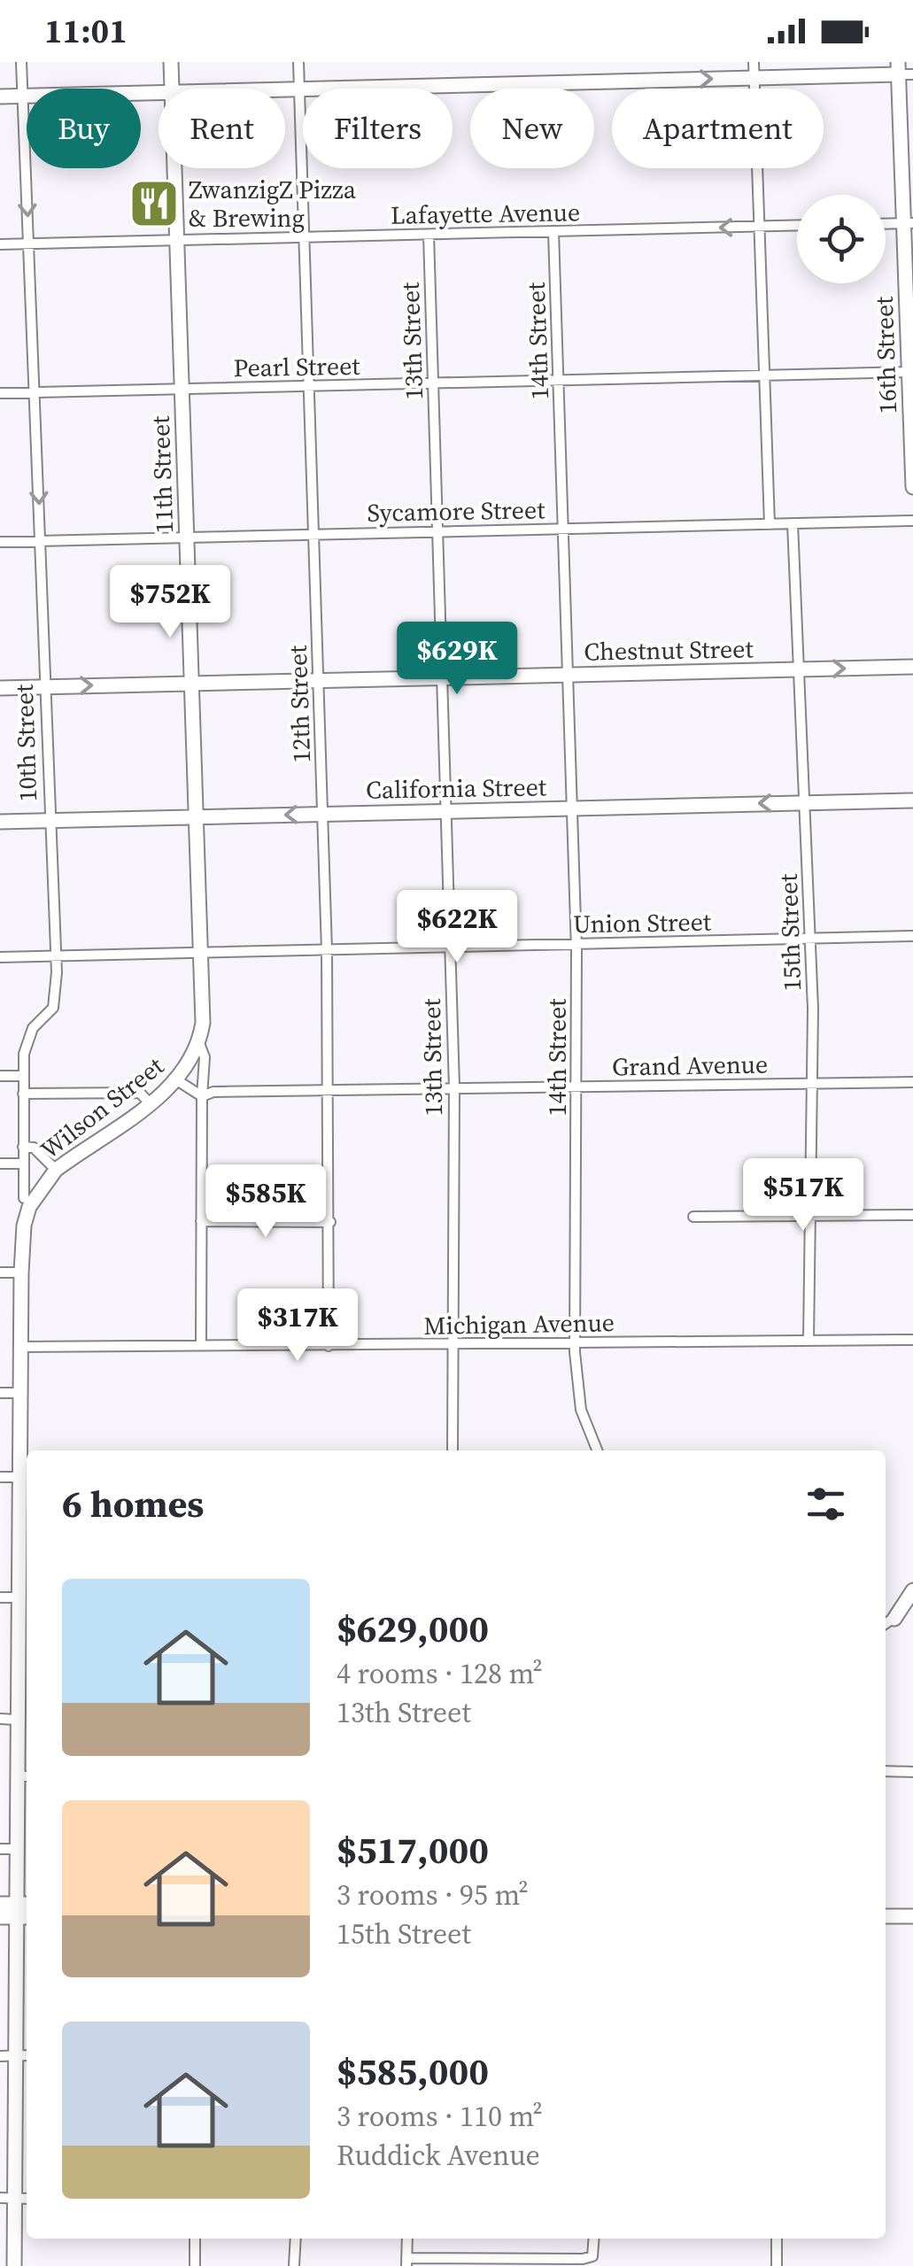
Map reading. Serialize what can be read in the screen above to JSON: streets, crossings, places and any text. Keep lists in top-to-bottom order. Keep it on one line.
{"streets":{"street":["Lafayette Avenue","13th Street","14th Street","16th Street","Pearl Street","11th Street","Sycamore Street","Chestnut Street","12th Street","10th Street","California Street","Union Street","15th Street","Grand Avenue","Wilson Street","Michigan Avenue"]},"crossings":[["Lafayette Avenue","13th Street"],["Lafayette Avenue","14th Street"],["Lafayette Avenue","11th Street"],["Lafayette Avenue","12th Street"],["Lafayette Avenue","10th Street"],["13th Street","Pearl Street"],["13th Street","Sycamore Street"],["13th Street","Chestnut Street"],["13th Street","California Street"],["13th Street","Union Street"],["13th Street","Grand Avenue"],["13th Street","Michigan Avenue"],["14th Street","Pearl Street"],["14th Street","Sycamore Street"],["14th Street","Chestnut Street"],["14th Street","California Street"],["14th Street","Union Street"],["14th Street","Grand Avenue"],["14th Street","Michigan Avenue"],["16th Street","Pearl Street"],["Pearl Street","11th Street"],["Pearl Street","12th Street"],["Pearl Street","10th Street"],["11th Street","Sycamore Street"],["11th Street","Chestnut Street"],["11th Street","California Street"],["11th Street","Union Street"],["11th Street","Grand Avenue"],["11th Street","Wilson Street"],["11th Street","Michigan Avenue"],["Sycamore Street","12th Street"],["Sycamore Street","10th Street"],["Sycamore Street","15th Street"],["Chestnut Street","12th Street"],["Chestnut Street","10th Street"],["Chestnut Street","15th Street"],["12th Street","California Street"],["12th Street","Union Street"],["12th Street","Grand Avenue"],["12th Street","Michigan Avenue"],["10th Street","California Street"],["10th Street","Union Street"],["10th Street","Wilson Street"],["10th Street","Michigan Avenue"],["California Street","15th Street"],["Union Street","15th Street"],["15th Street","Grand Avenue"],["15th Street","Michigan Avenue"]],"one_way":["California Street"],"places":{"restaurant":["ZwanzigZ Pizza & Brewing"]},"page":{"status":"11:01","chip":["Buy","Rent","Filters","New","Apartment"],"price":["$752K","$629K","$622K","$517K","$585K","$317K"],"heading":"6 homes","list":[{"name":"$629,000","note":"4 rooms · 128 m² · 13th Street"},{"name":"$517,000","note":"3 rooms · 95 m² · 15th Street"},{"name":"$585,000","note":"3 rooms · 110 m² · Ruddick Avenue"}]}}
